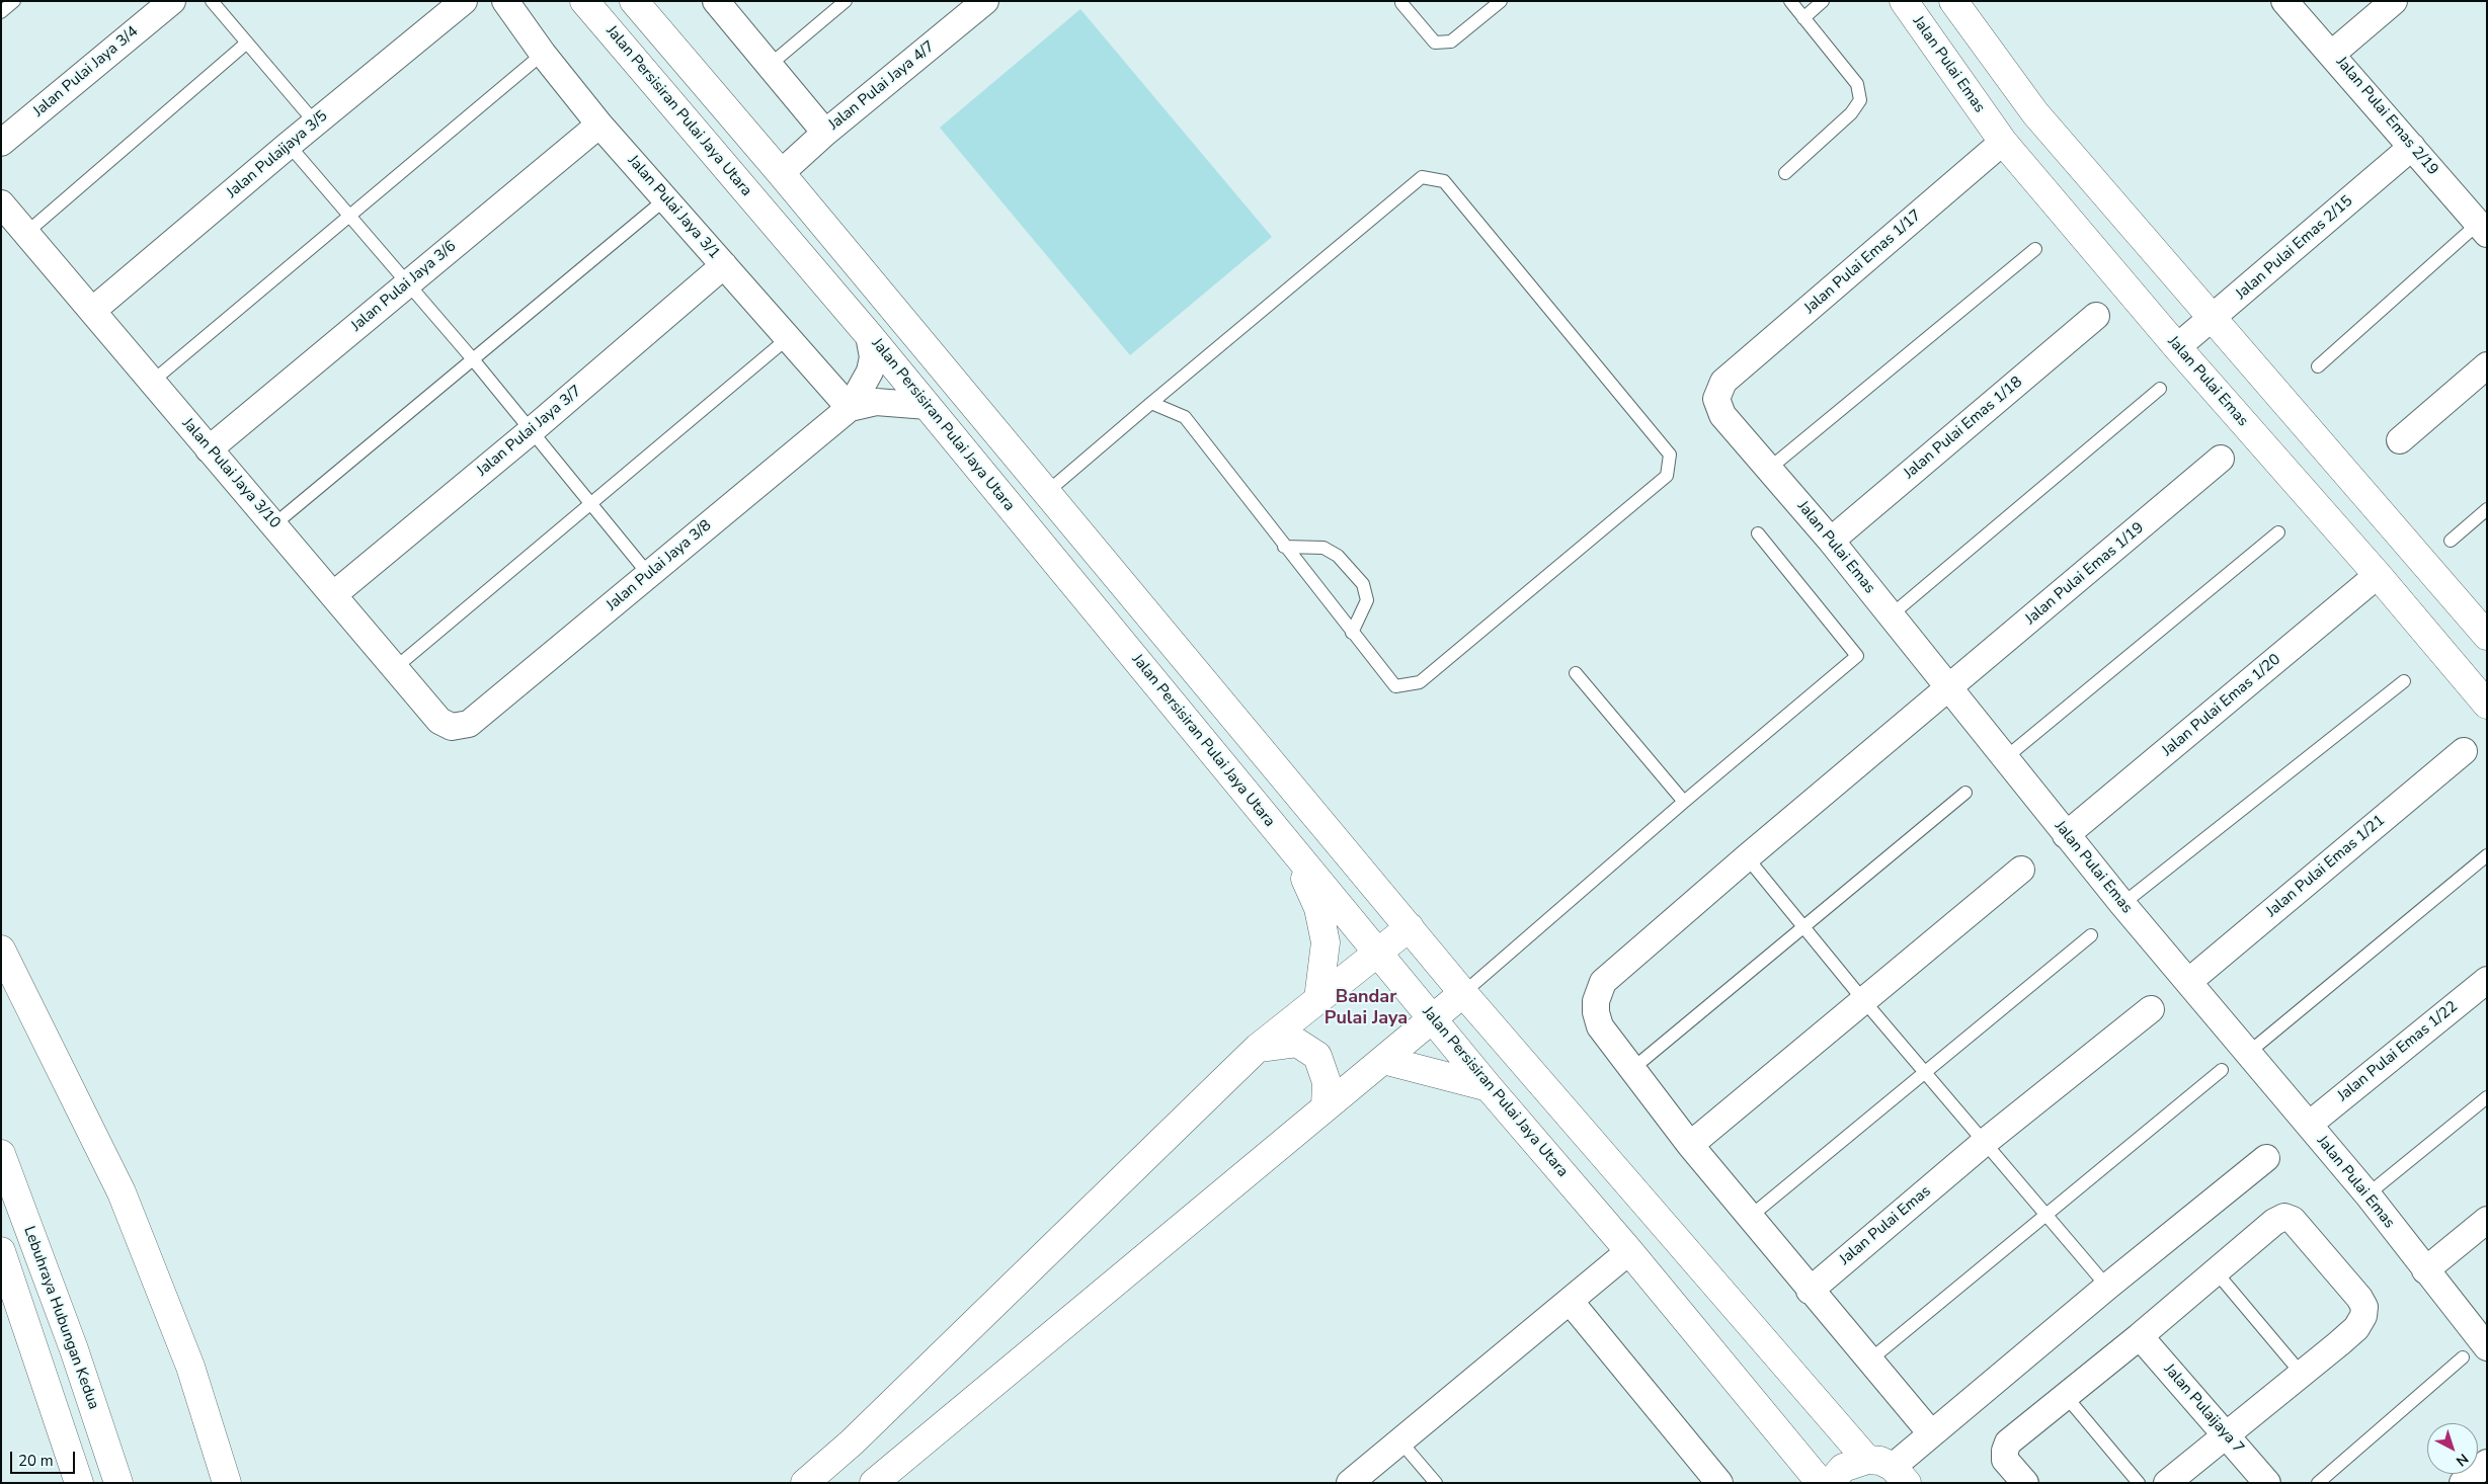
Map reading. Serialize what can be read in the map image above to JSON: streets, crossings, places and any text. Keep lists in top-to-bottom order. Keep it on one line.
{"streets":{"main road":["Jalan Pulai Emas","Jalan Persisiran Pulai Jaya Utara","Lebuhraya Hubungan Kedua"],"street":["Jalan Pulai Jaya 3/4","Jalan Pulai Jaya 4/7","Jalan Pulai Emas 2/19","Jalan Pulaijaya 3/5","Jalan Pulai Jaya 3/1","Jalan Pulai Emas 2/15","Jalan Pulai Emas 1/17","Jalan Pulai Jaya 3/6","Jalan Pulai Emas 1/18","Jalan Pulai Jaya 3/7","Jalan Pulai Jaya 3/10","Jalan Pulai Jaya 3/8","Jalan Pulai Emas 1/19","Jalan Pulai Emas 1/20","Jalan Pulai Emas 1/21","Jalan Pulai Emas 1/22","Jalan Pulaijaya 7"]},"crossings":[["Jalan Pulai Emas","Jalan Pulai Emas 2/15"],["Jalan Pulai Emas","Jalan Pulai Emas 1/17"],["Jalan Pulai Emas","Jalan Pulai Emas 1/18"],["Jalan Pulai Emas","Jalan Pulai Emas 1/19"],["Jalan Pulai Emas","Jalan Pulai Emas 1/20"],["Jalan Pulai Emas","Jalan Pulai Emas 1/21"],["Jalan Pulai Emas","Jalan Pulai Emas 1/22"],["Jalan Pulai Emas 2/19","Jalan Pulai Emas 2/15"],["Jalan Pulaijaya 3/5","Jalan Pulai Jaya 3/10"],["Jalan Pulai Jaya 3/1","Jalan Pulai Jaya 3/6"],["Jalan Pulai Jaya 3/1","Jalan Pulai Jaya 3/7"],["Jalan Pulai Jaya 3/1","Jalan Pulai Jaya 3/8"],["Jalan Pulai Jaya 3/6","Jalan Pulai Jaya 3/10"],["Jalan Pulai Jaya 3/7","Jalan Pulai Jaya 3/10"],["Jalan Pulai Jaya 3/10","Jalan Pulai Jaya 3/8"]],"districts":["Bandar Pulai Jaya"],"scale_bar":"20 m","north":"bottom right"}
